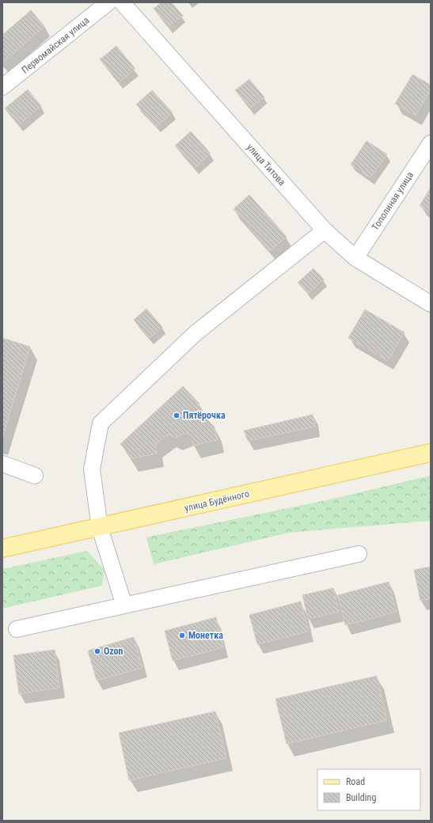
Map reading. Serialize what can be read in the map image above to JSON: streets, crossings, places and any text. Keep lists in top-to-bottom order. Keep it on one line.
{"streets":{"main road":["улица Будённого"],"street":["Первомайская улица","улица Титова","Тополиная улица"]},"crossings":[["улица Титова","Тополиная улица"]],"places":["Пятёрочка","Монетка","Ozon"],"legend":["Road","Building"]}
